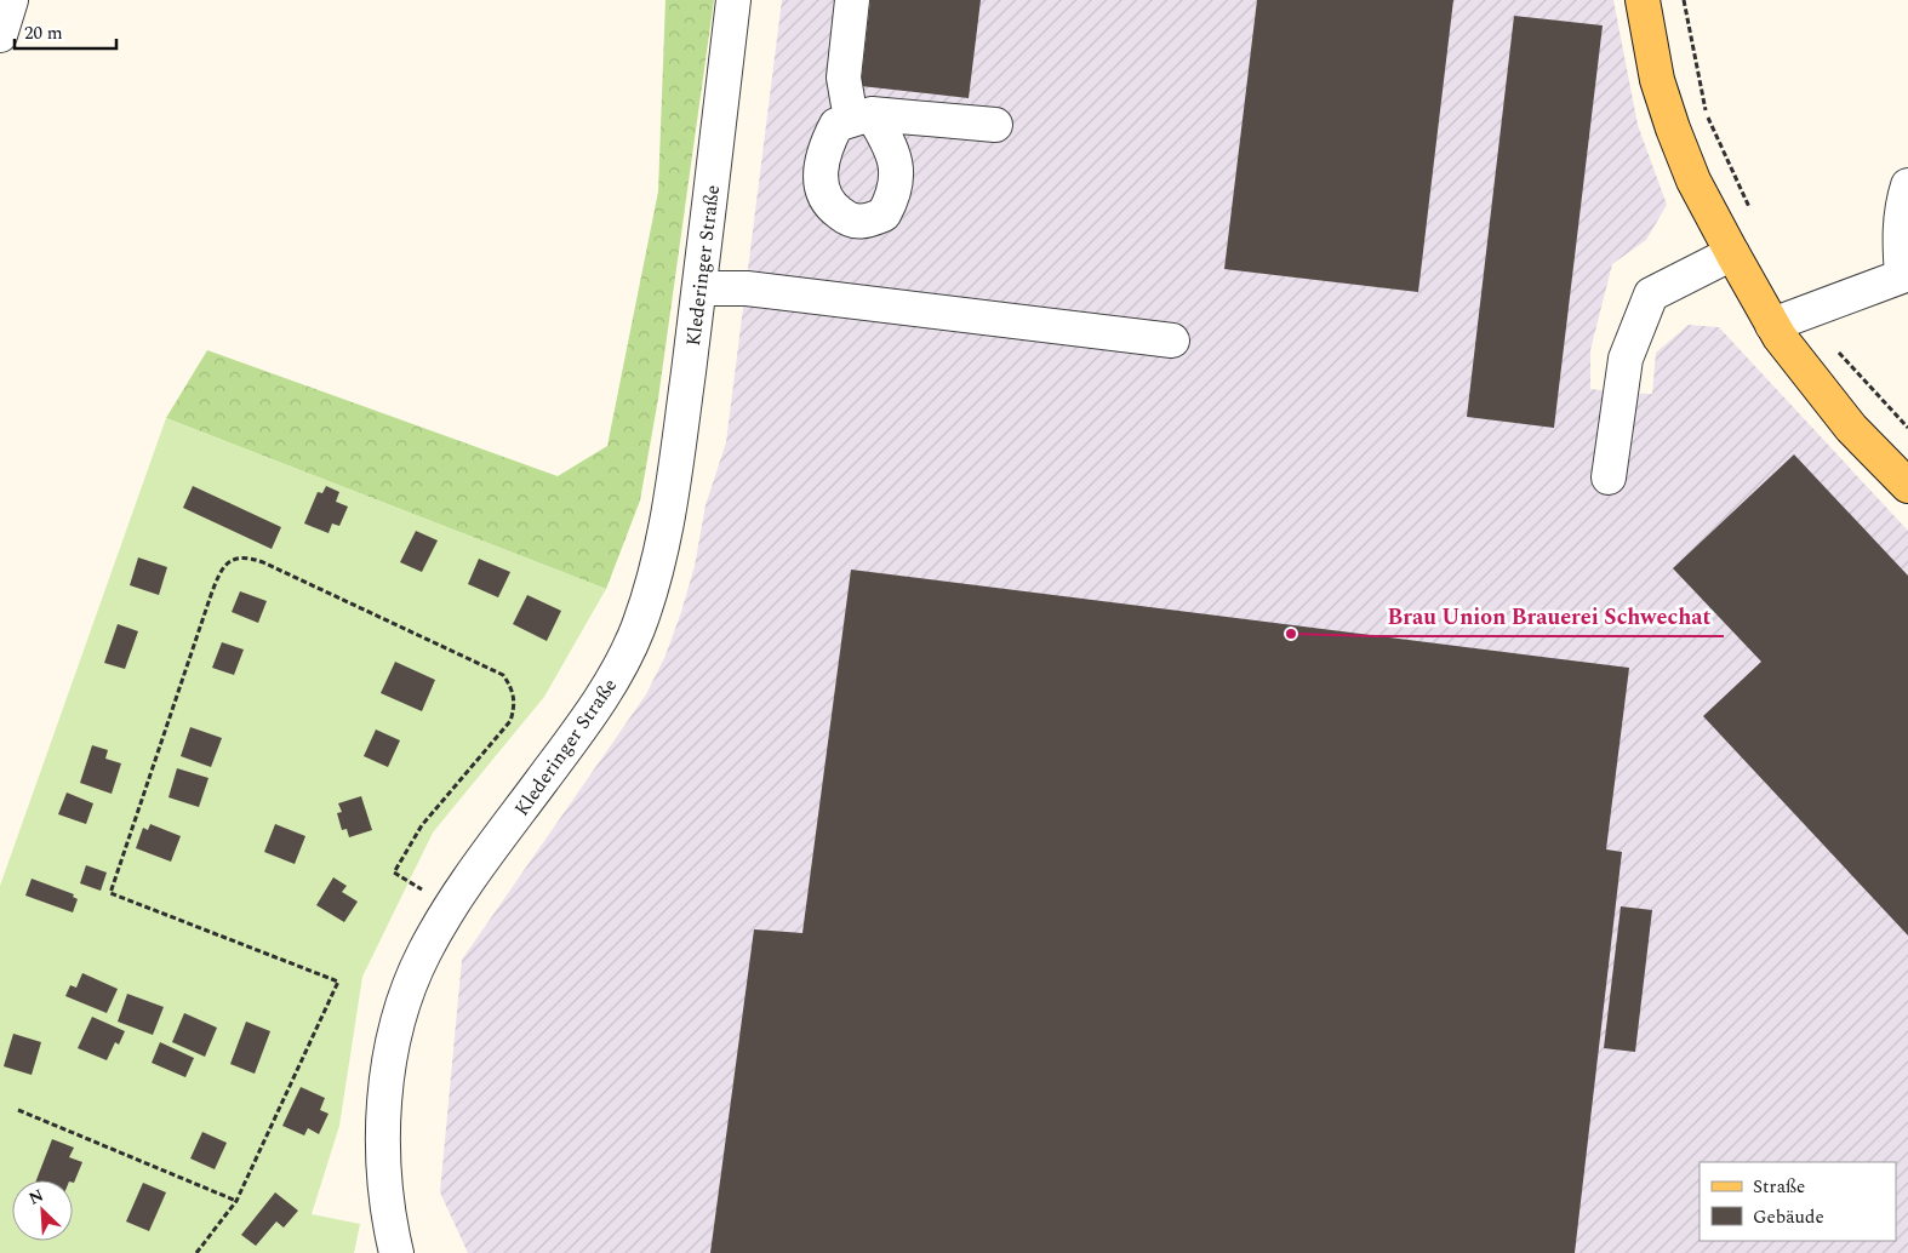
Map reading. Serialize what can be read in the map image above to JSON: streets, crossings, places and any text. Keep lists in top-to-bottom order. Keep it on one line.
{"streets":{"street":["Klederinger Straße"]},"places":["Brau Union Brauerei Schwechat"],"legend":["Straße","Gebäude"],"scale_bar":"20 m","north":"top left"}
